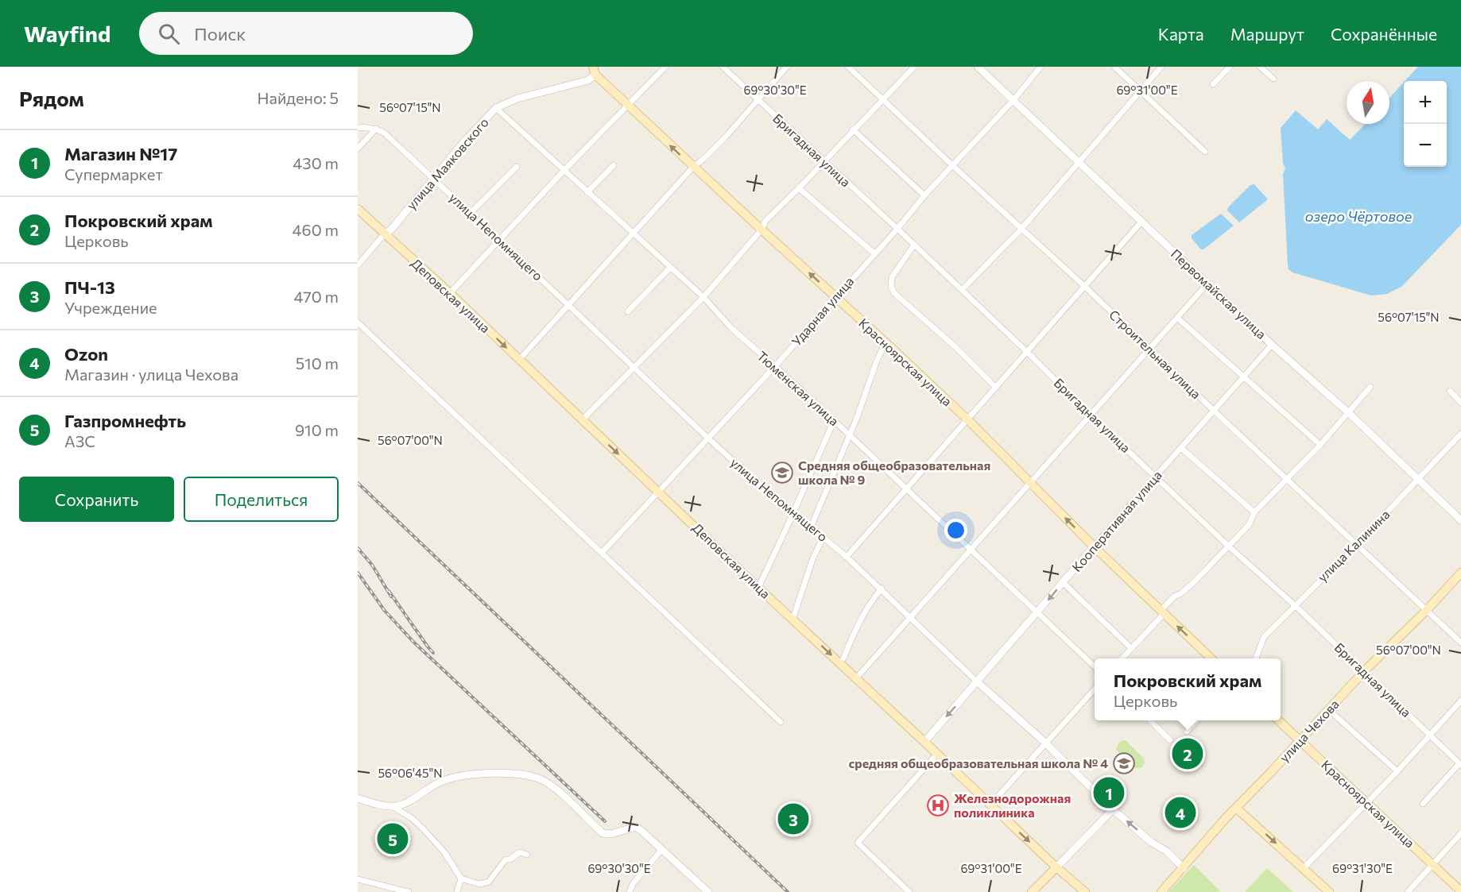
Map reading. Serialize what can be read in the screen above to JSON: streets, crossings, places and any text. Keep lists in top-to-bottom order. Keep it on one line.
{"streets":{"main road":["Деповская улица","Красноярская улица","улица Чехова"],"street":["Бригадная улица","улица Маяковского","улица Непомнящего","Первомайская улица","Ударная улица","Строительная улица","Тюменская улица","Кооперативная улица","улица Калинина"]},"crossings":[["Бригадная улица","Ударная улица"],["Бригадная улица","Кооперативная улица"],["Бригадная улица","улица Калинина"],["Бригадная улица","улица Чехова"],["улица Маяковского","улица Непомнящего"],["улица Маяковского","Деповская улица"],["улица Маяковского","Красноярская улица"],["улица Маяковского","Тюменская улица"],["улица Непомнящего","Ударная улица"],["улица Непомнящего","Кооперативная улица"],["улица Непомнящего","улица Чехова"],["Первомайская улица","Ударная улица"],["Первомайская улица","Кооперативная улица"],["Первомайская улица","улица Калинина"],["Деповская улица","Ударная улица"],["Деповская улица","Кооперативная улица"],["Ударная улица","Строительная улица"],["Ударная улица","Красноярская улица"],["Ударная улица","Тюменская улица"],["Строительная улица","Кооперативная улица"],["Строительная улица","улица Калинина"],["Строительная улица","улица Чехова"],["Красноярская улица","Кооперативная улица"],["Красноярская улица","улица Чехова"],["Тюменская улица","Кооперативная улица"]],"one_way":["Деповская улица"],"water":["озеро Чёртовое"],"places":{"school or university":["Средняя общеобразовательная школа № 9","средняя общеобразовательная школа № 4"],"hospital":["Железнодорожная поликлиника"]},"north":"top","page":{"header":"Wayfind","search":"Поиск","nav":["Карта","Маршрут","Сохранённые"],"heading":["Рядом","Найдено: 5"],"map_buttons":["+","−"],"list":[{"mark":"1","name":"Магазин №17","note":"Супермаркет","value":"430 m"},{"mark":"2","name":"Покровский храм","note":"Церковь","value":"460 m"},{"mark":"3","name":"ПЧ-13","note":"Учреждение","value":"470 m"},{"mark":"4","name":"Ozon","note":"Магазин · улица Чехова","value":"510 m"},{"mark":"5","name":"Газпромнефть","note":"АЗС","value":"910 m"}],"buttons":["Сохранить","Поделиться"],"popup":["Покровский храм","Церковь"],"pins":["2","1","4","3","5"]},"coordinates":["69°30'30\"E","69°31'00\"E","56°07'15\"N","56°07'00\"N","56°06'45\"N","69°31'30\"E"]}
